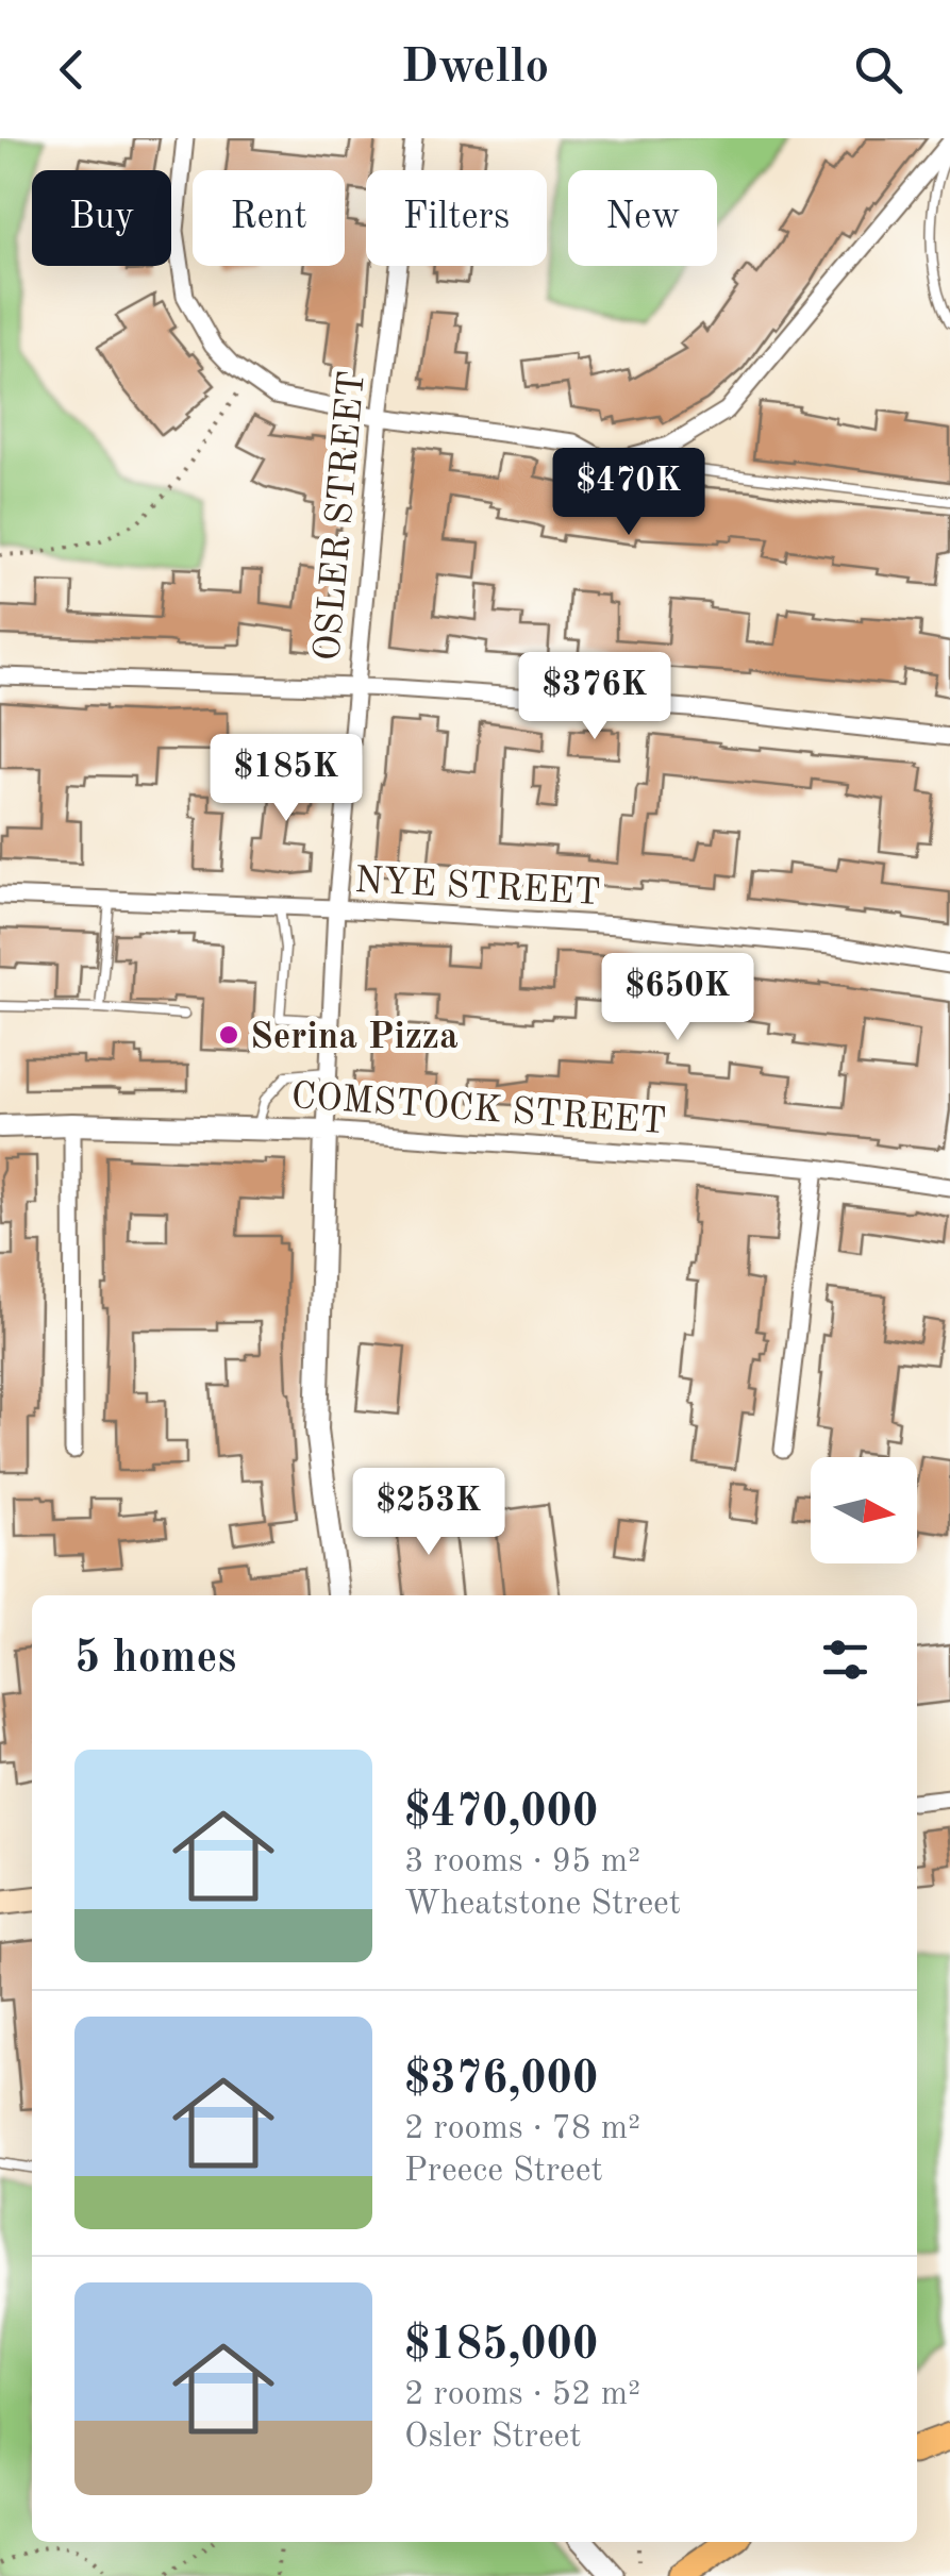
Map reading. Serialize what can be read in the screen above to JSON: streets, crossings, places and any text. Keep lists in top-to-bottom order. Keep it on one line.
{"streets":{"street":["OSLER STREET","NYE STREET","COMSTOCK STREET"]},"crossings":[["OSLER STREET","NYE STREET"],["OSLER STREET","COMSTOCK STREET"]],"places":["Serina Pizza"],"north":"right","page":{"header":"Dwello","chip":["Buy","Rent","Filters","New"],"price":["$470K","$376K","$185K","$650K","$253K"],"heading":"5 homes","list":[{"name":"$470,000","note":"3 rooms · 95 m² · Wheatstone Street"},{"name":"$376,000","note":"2 rooms · 78 m² · Preece Street"},{"name":"$185,000","note":"2 rooms · 52 m² · Osler Street"}]}}
